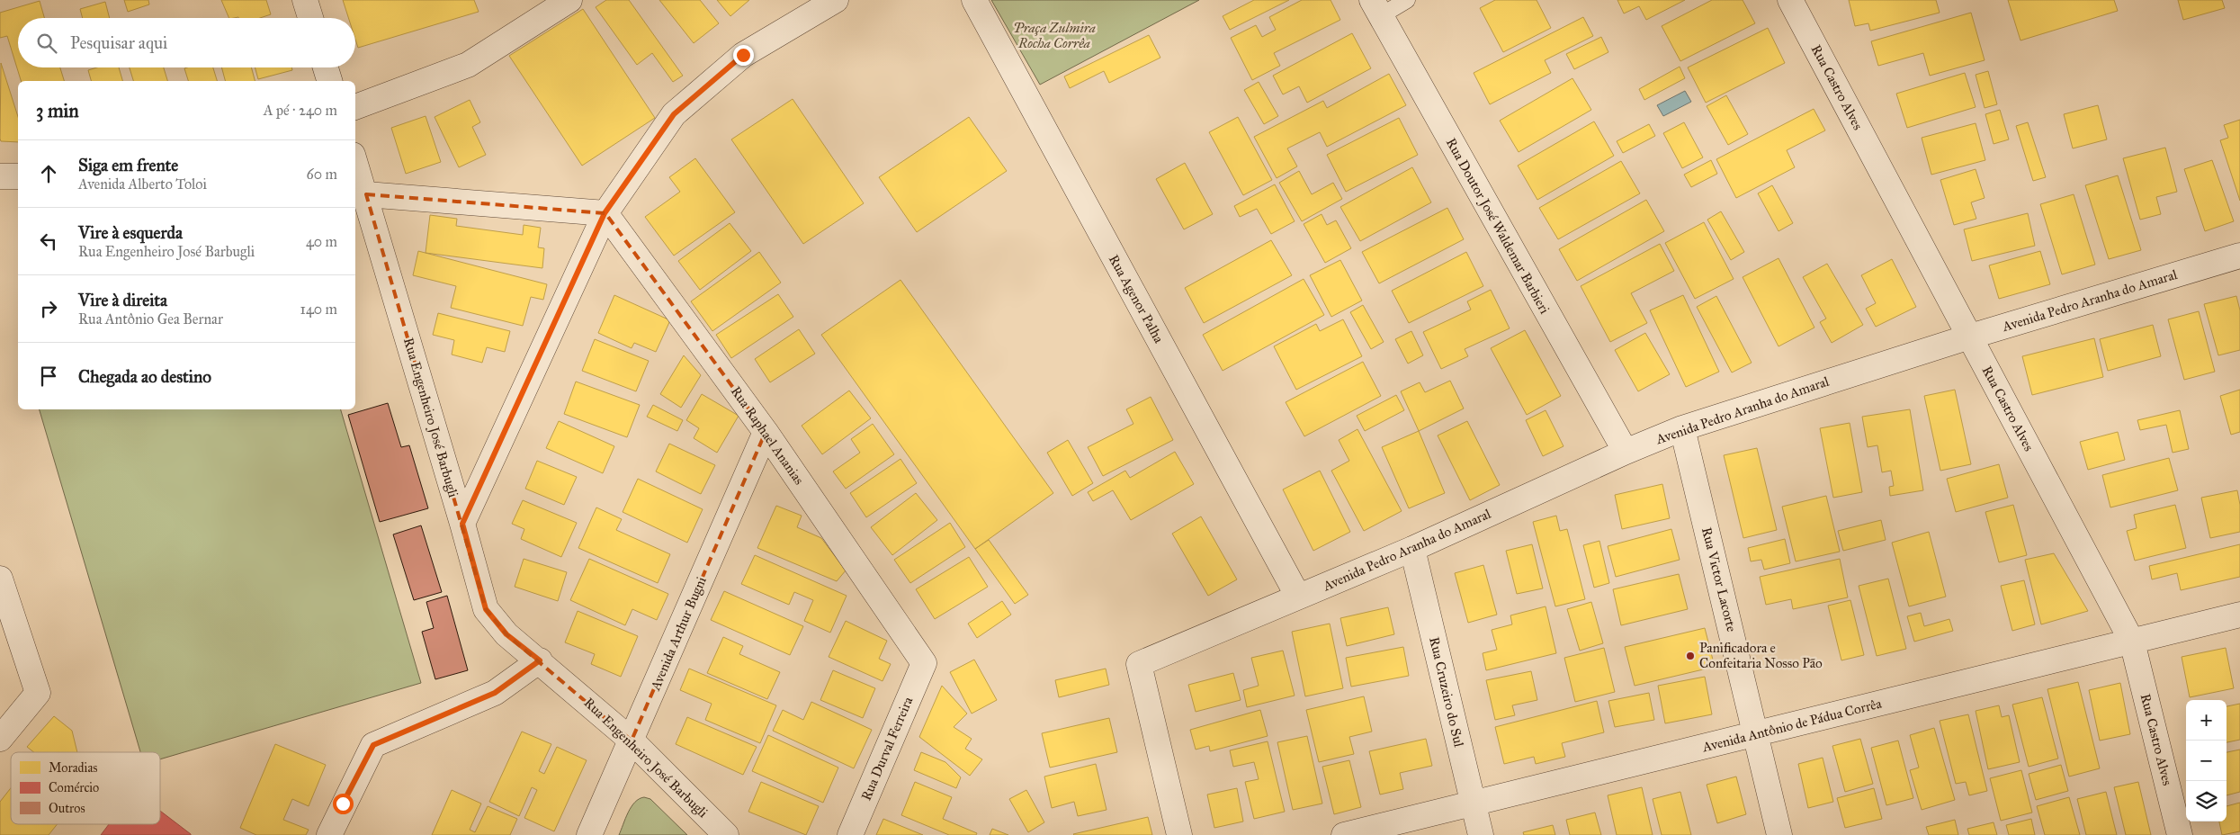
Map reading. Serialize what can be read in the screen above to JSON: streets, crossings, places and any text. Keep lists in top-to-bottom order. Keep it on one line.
{"streets":{"street":["Rua Castro Alves","Rua Doutor José Waldemar Barbieri","Rua Agenor Palha","Avenida Pedro Aranha do Amaral","Rua Engenheiro José Barbugli","Rua Raphael Ananias","Rua Victor Lacorte","Avenida Arthur Bugni","Rua Cruzeiro do Sul","Avenida Antônio de Pádua Corrêa","Rua Durval Ferreira"]},"crossings":[["Rua Castro Alves","Avenida Pedro Aranha do Amaral"],["Rua Castro Alves","Avenida Antônio de Pádua Corrêa"],["Rua Doutor José Waldemar Barbieri","Avenida Pedro Aranha do Amaral"],["Rua Agenor Palha","Avenida Pedro Aranha do Amaral"],["Avenida Pedro Aranha do Amaral","Rua Victor Lacorte"],["Avenida Pedro Aranha do Amaral","Rua Cruzeiro do Sul"],["Rua Engenheiro José Barbugli","Avenida Arthur Bugni"],["Rua Raphael Ananias","Avenida Arthur Bugni"],["Rua Raphael Ananias","Rua Durval Ferreira"],["Rua Victor Lacorte","Avenida Antônio de Pádua Corrêa"],["Rua Cruzeiro do Sul","Avenida Antônio de Pádua Corrêa"]],"parks":["Praça Zulmira Rocha Corrêa"],"places":["Panificadora e Confeitaria Nosso Pão"],"legend":["Moradias","Comércio","Outros"],"page":{"search":"Pesquisar aqui","heading":["3 min","A pé · 240 m"],"list":[["Siga em frente","Avenida Alberto Toloi","60 m"],["Vire à esquerda","Rua Engenheiro José Barbugli","40 m"],["Vire à direita","Rua Antônio Gea Bernar","140 m"],"Chegada ao destino"],"map_buttons":["+","−"]}}
